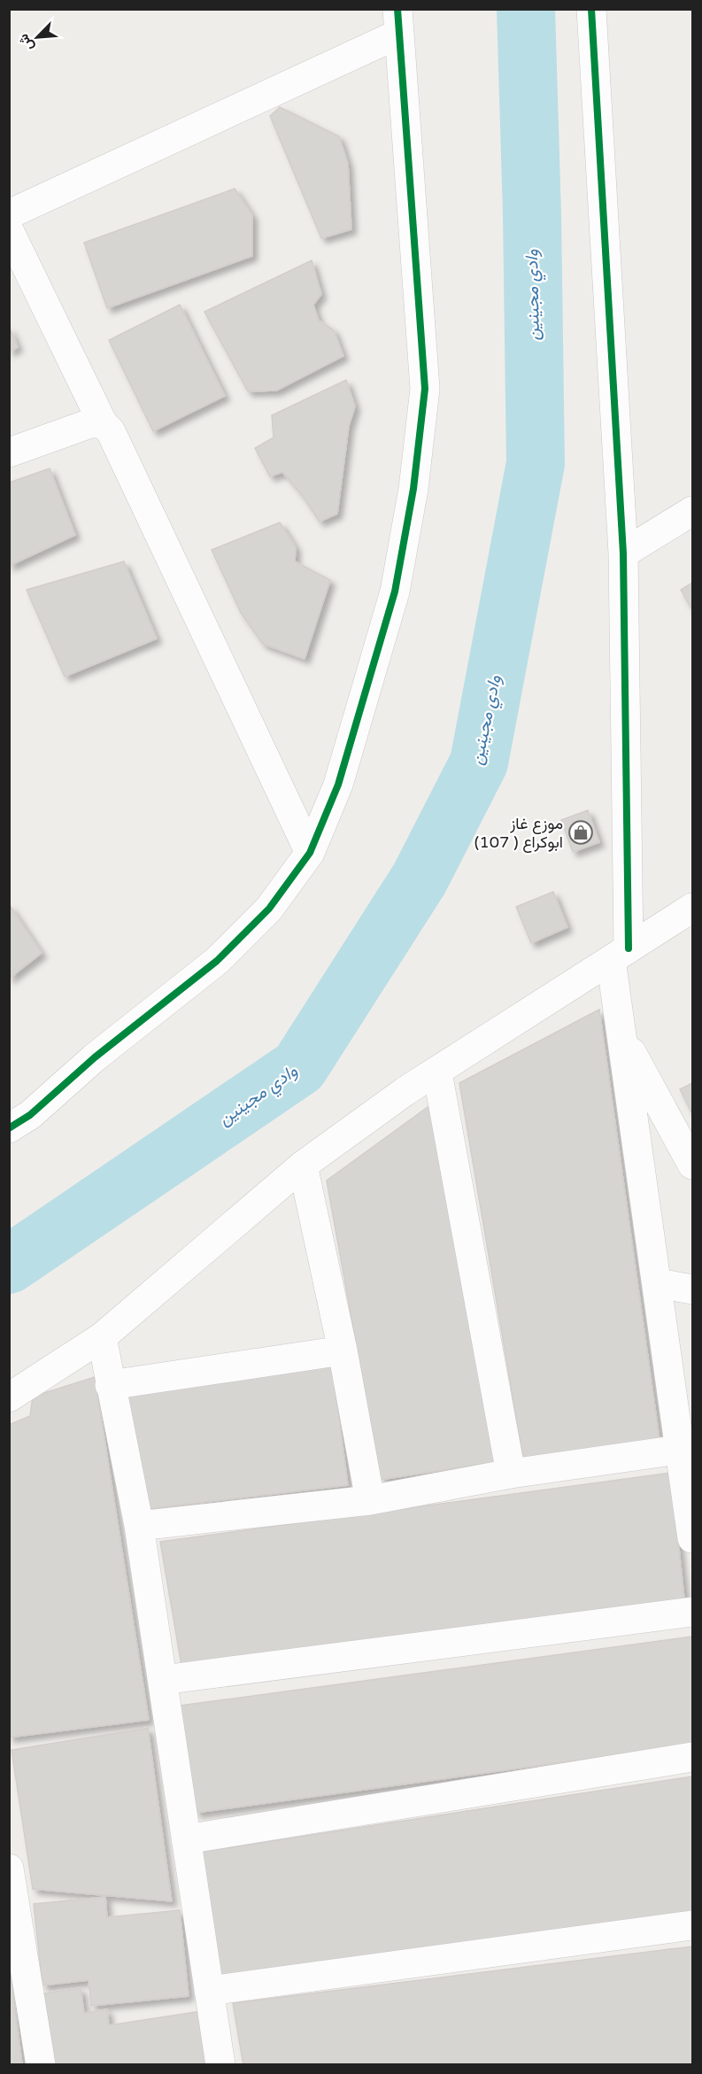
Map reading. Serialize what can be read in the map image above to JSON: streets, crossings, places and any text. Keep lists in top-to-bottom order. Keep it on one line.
{"water":["وادي مجينين"],"places":{"shop":["موزع غاز ابوكراع ( 107)"]},"north":"bottom left"}
